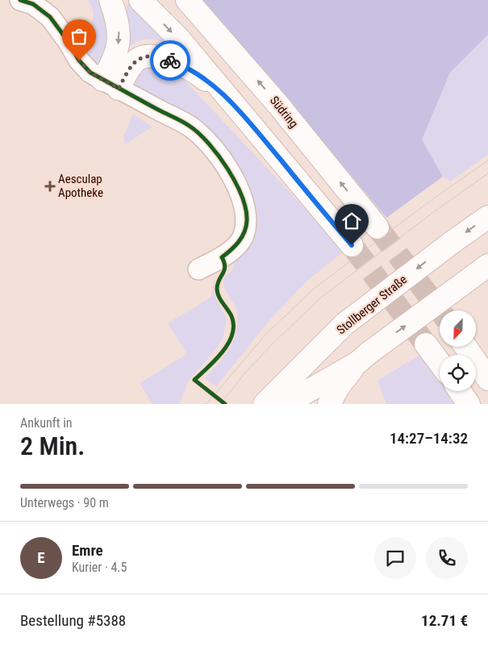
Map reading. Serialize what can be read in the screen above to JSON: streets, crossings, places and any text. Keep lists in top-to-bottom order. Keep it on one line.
{"streets":{"main road":["Südring","Stollberger Straße"]},"places":{"health":["Aesculap Apotheke"]},"north":"bottom left","page":{"heading":["2 Min.","Ankunft in","14:27–14:32"],"panel":["Emre","Kurier · 4.5","Bestellung #5388","12.71 €"],"bar":"Unterwegs · 90 m","round":"E"}}
